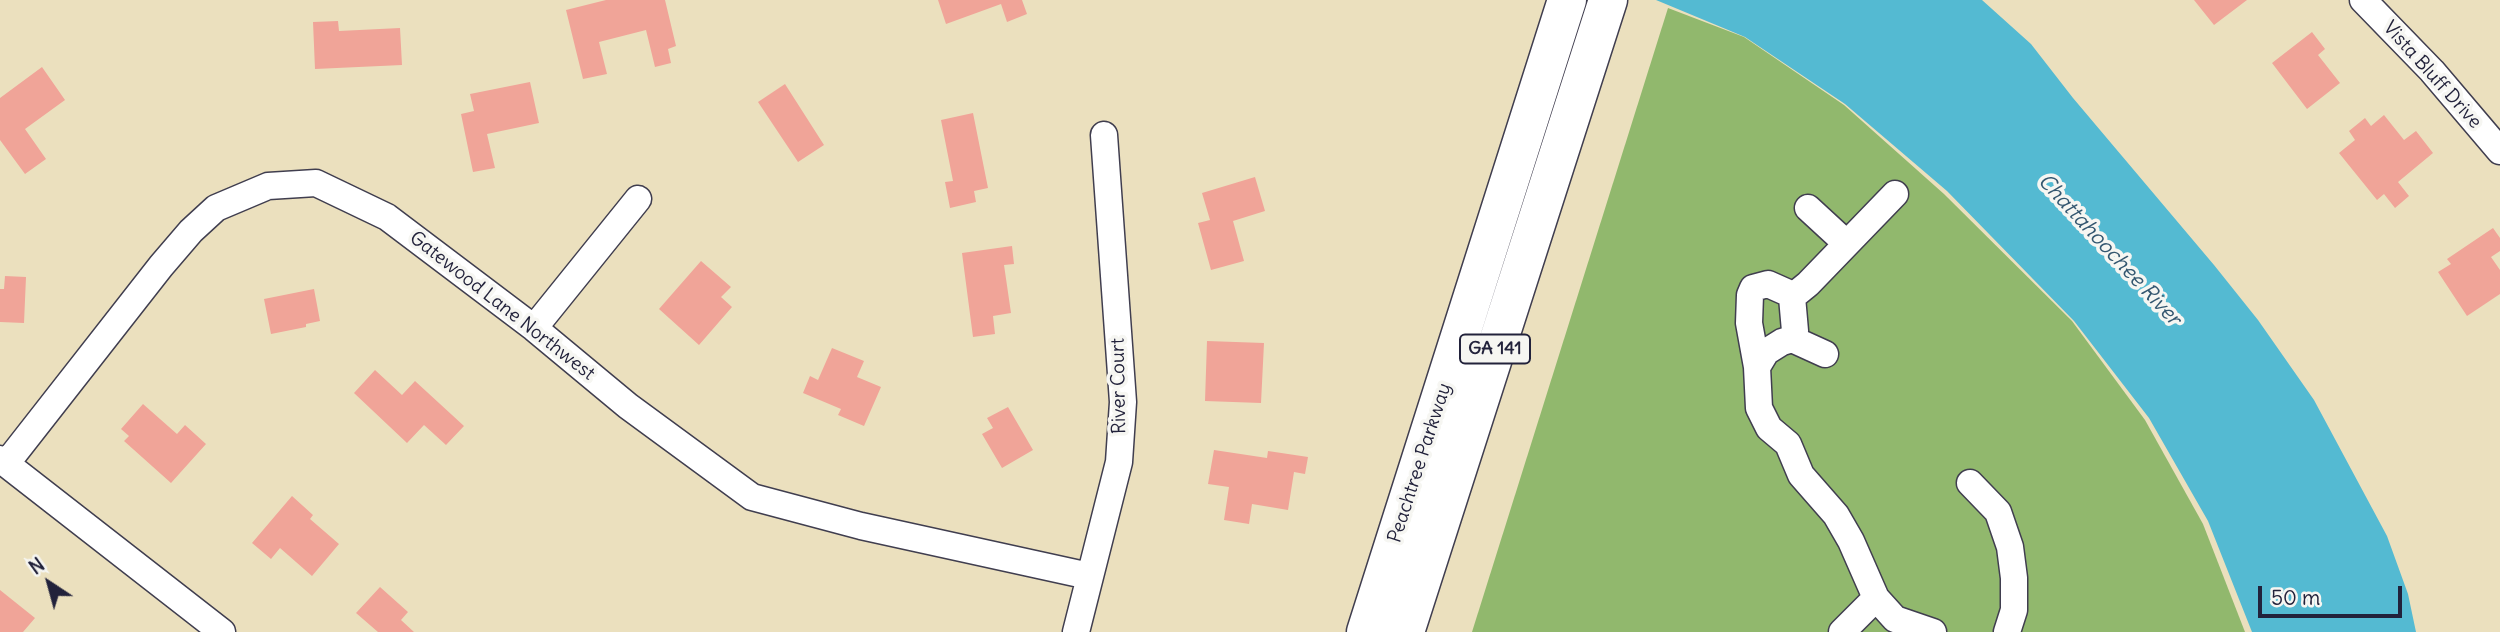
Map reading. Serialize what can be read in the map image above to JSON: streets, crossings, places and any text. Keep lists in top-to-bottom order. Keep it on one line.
{"streets":{"highway":["GA 141","Peachtree Parkway"],"street":["Vista Bluff Drive","Gatewood Lane Northwest","River Court"]},"crossings":[["Gatewood Lane Northwest","River Court"]],"water":["Chattahoochee River"],"scale_bar":"50 m","north":"top left"}
